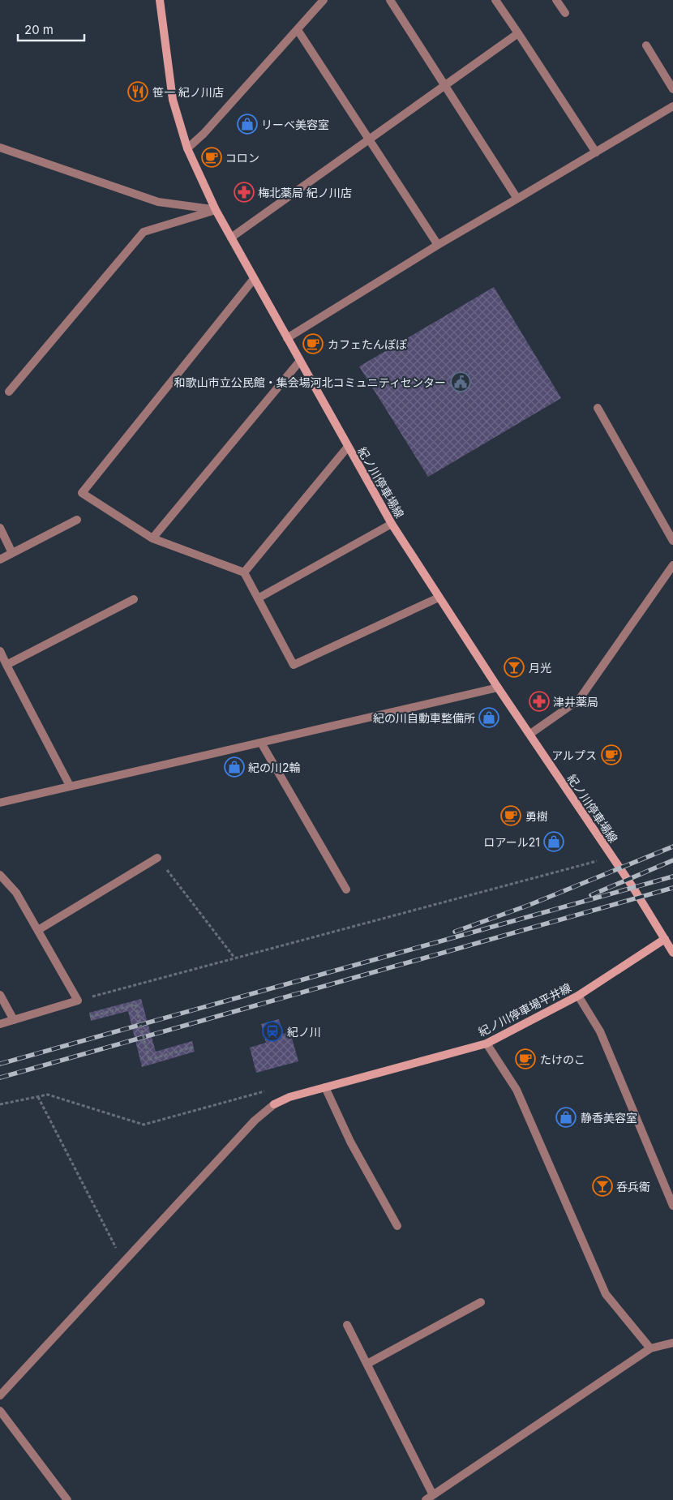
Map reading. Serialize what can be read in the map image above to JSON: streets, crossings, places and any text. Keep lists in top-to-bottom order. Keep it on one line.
{"streets":{"main road":["紀ノ川停車場線","紀ノ川停車場平井線"]},"crossings":[["紀ノ川停車場線","紀ノ川停車場平井線"]],"places":{"restaurant":["笹一 紀ノ川店"],"shop":["リーベ美容室","紀の川自動車整備所","紀の川2輪","ロアール21","静香美容室"],"cafe":["コロン","カフェたんぽぽ","アルプス","勇樹","たけのこ"],"pharmacy":["梅北薬局 紀ノ川店","津井薬局"],"public building":["和歌山市立公民館・集会場河北コミュニティセンター"],"bar":["月光","呑兵衛"],"station":["紀ノ川"]},"scale_bar":"20 m"}
